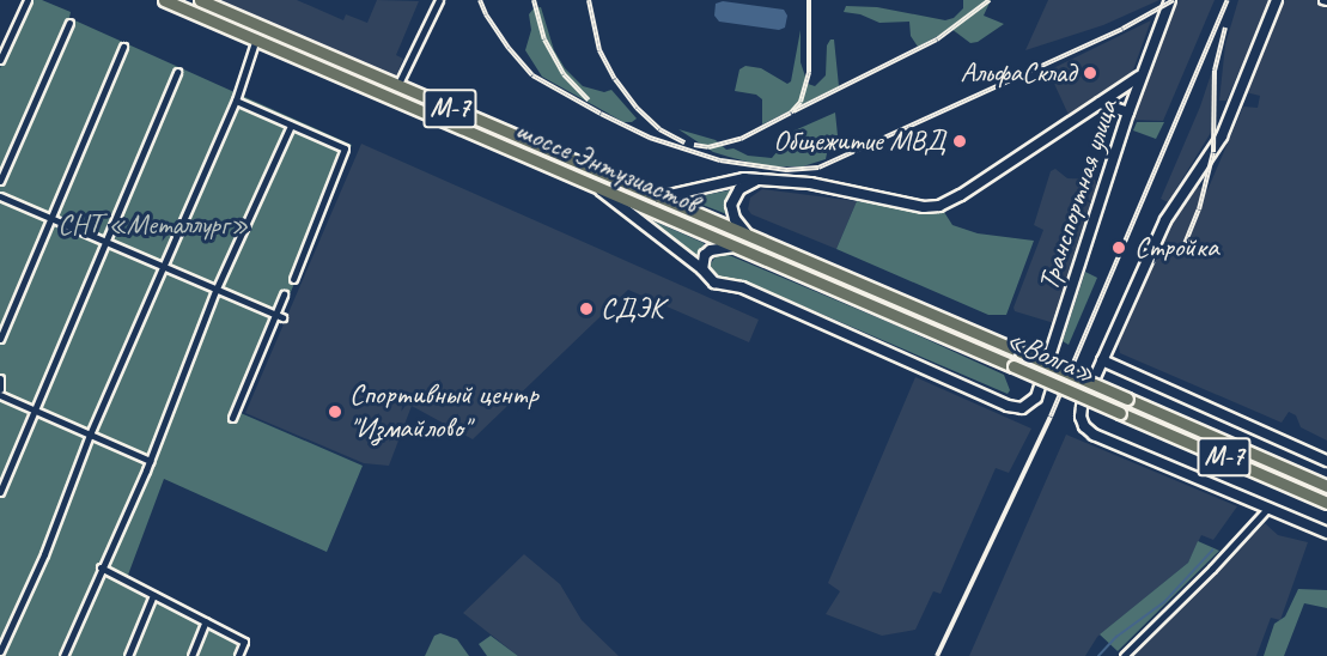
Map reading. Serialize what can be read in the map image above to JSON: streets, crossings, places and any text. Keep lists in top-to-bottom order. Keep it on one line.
{"streets":{"highway":["М-7","шоссе Энтузиастов","«Волга»"],"street":["Транспортная улица"]},"crossings":[["шоссе Энтузиастов","«Волга»"]],"parks":["СНТ «Металлург»"],"places":["АльфаСклад","Общежитие МВД","Стройка","СДЭК","Спортивный центр \"Измайлово\""]}
